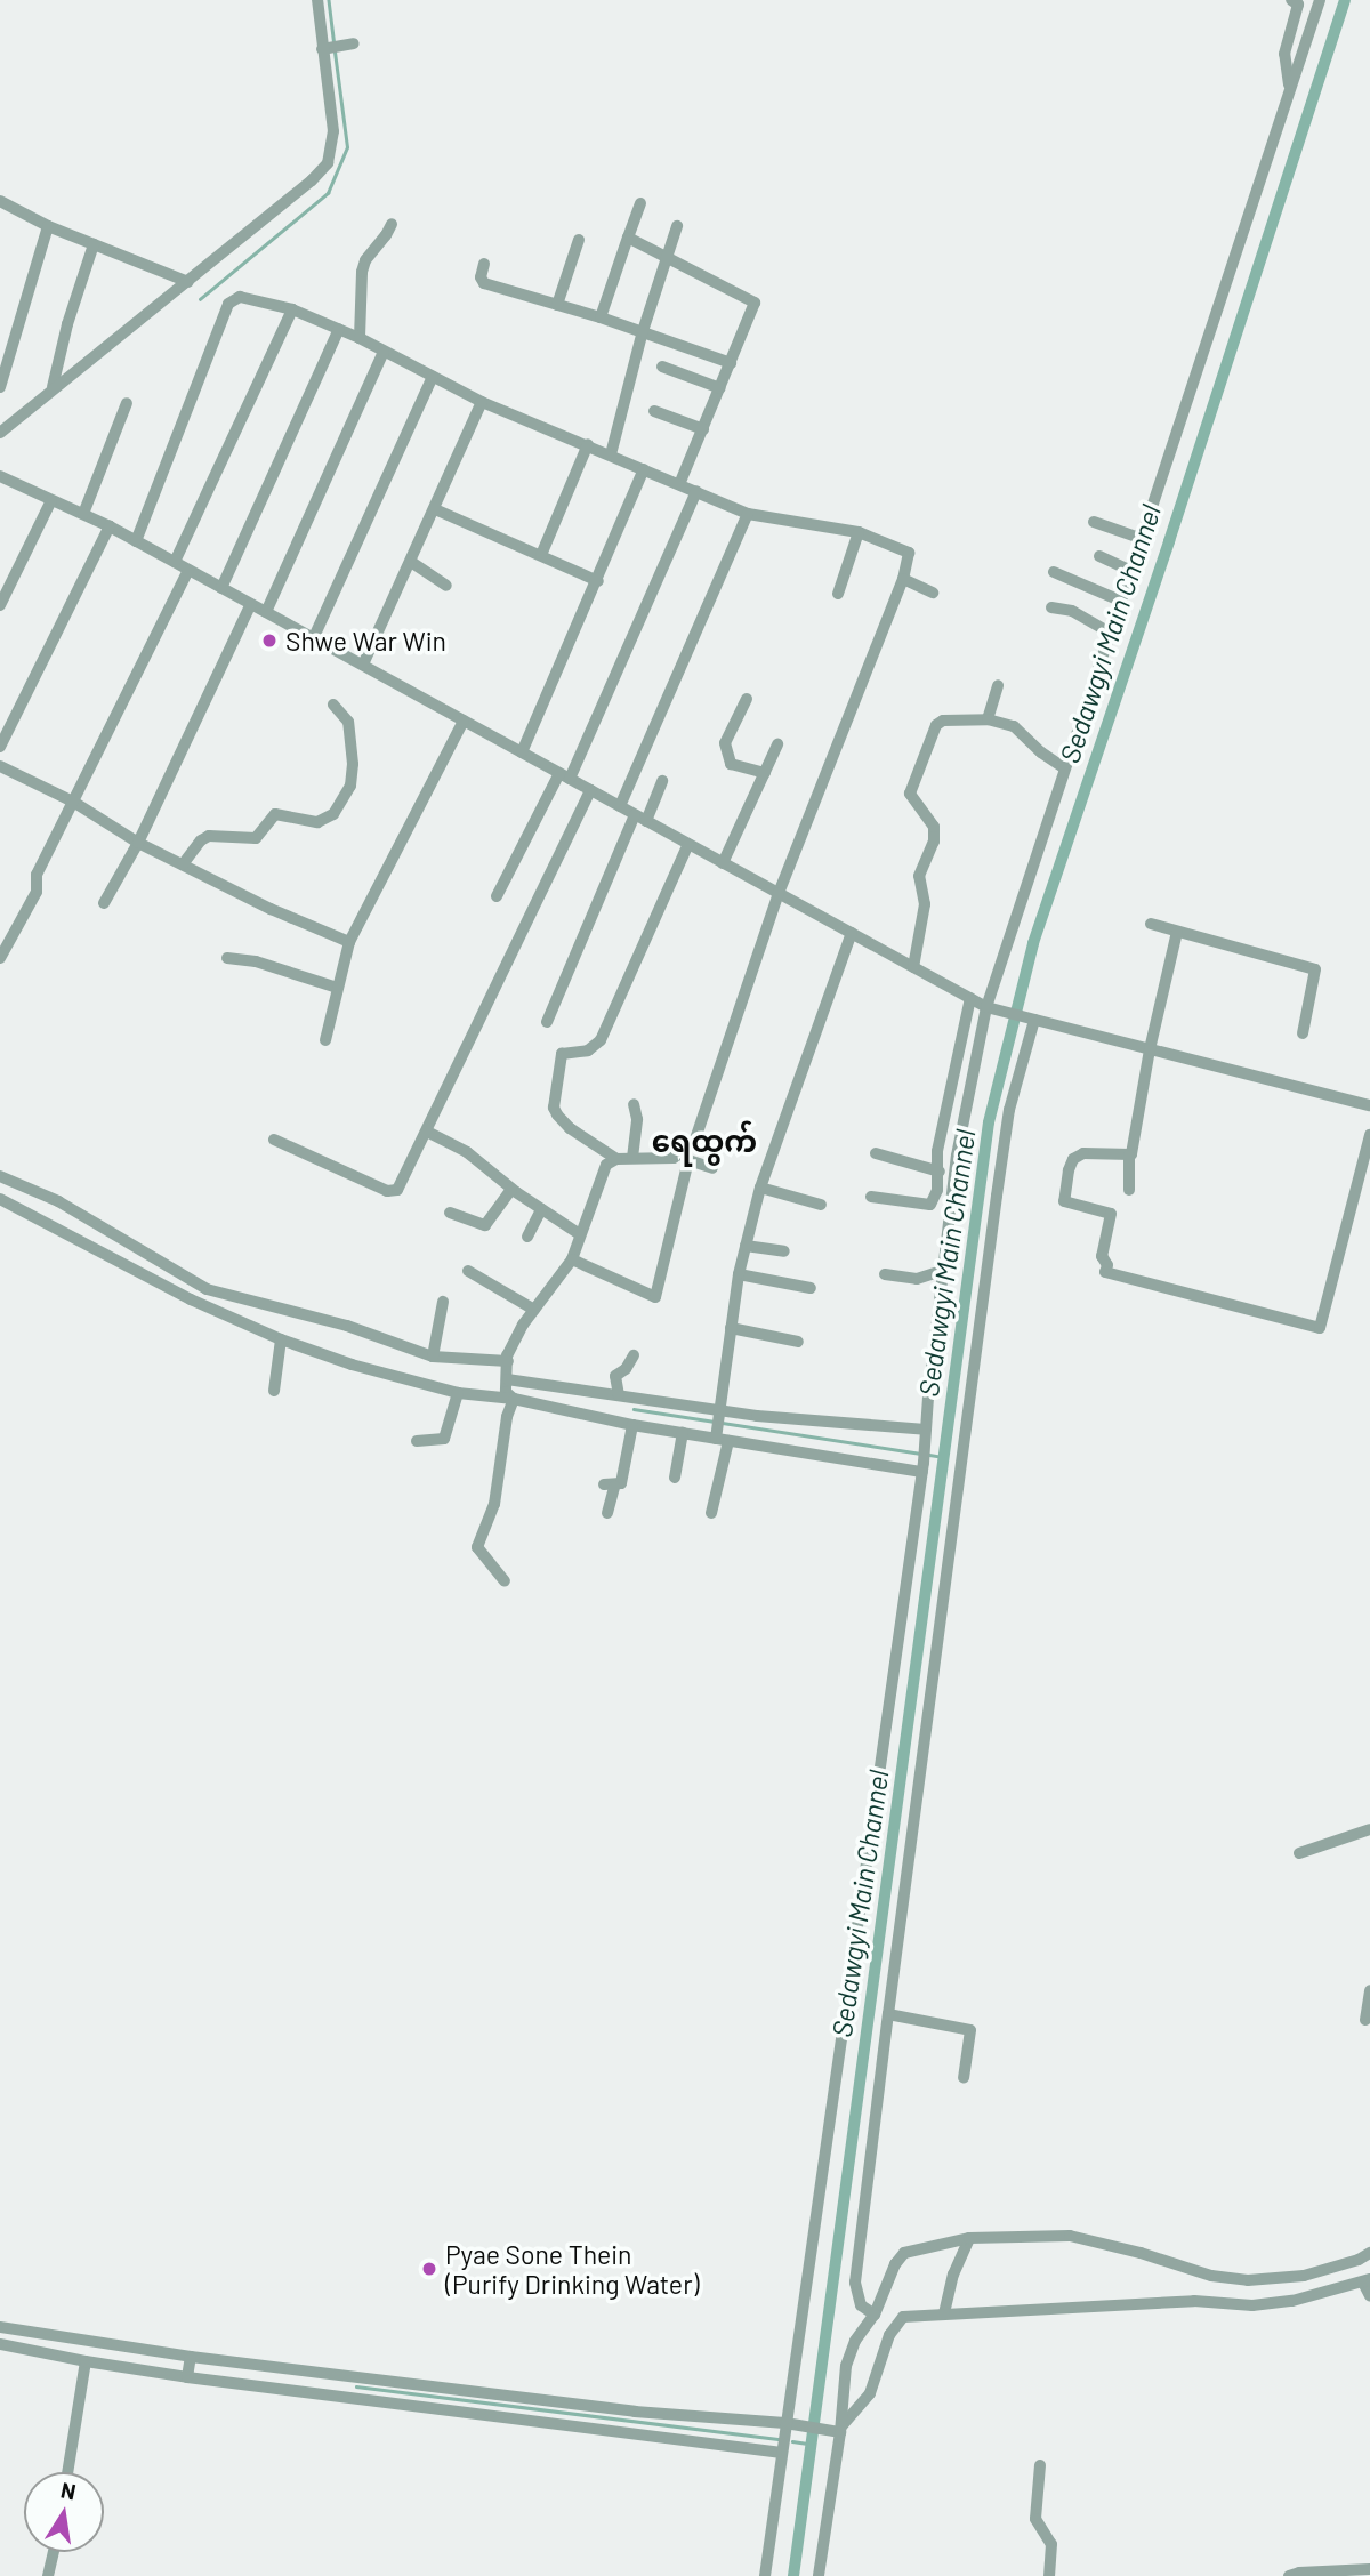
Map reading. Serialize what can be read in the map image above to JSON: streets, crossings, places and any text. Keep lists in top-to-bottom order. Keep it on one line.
{"districts":["ရေထွက်"],"water":["Sedawgyi Main Channel"],"places":["Shwe War Win","Pyae Sone Thein (Purify Drinking Water)"],"north":"top"}
